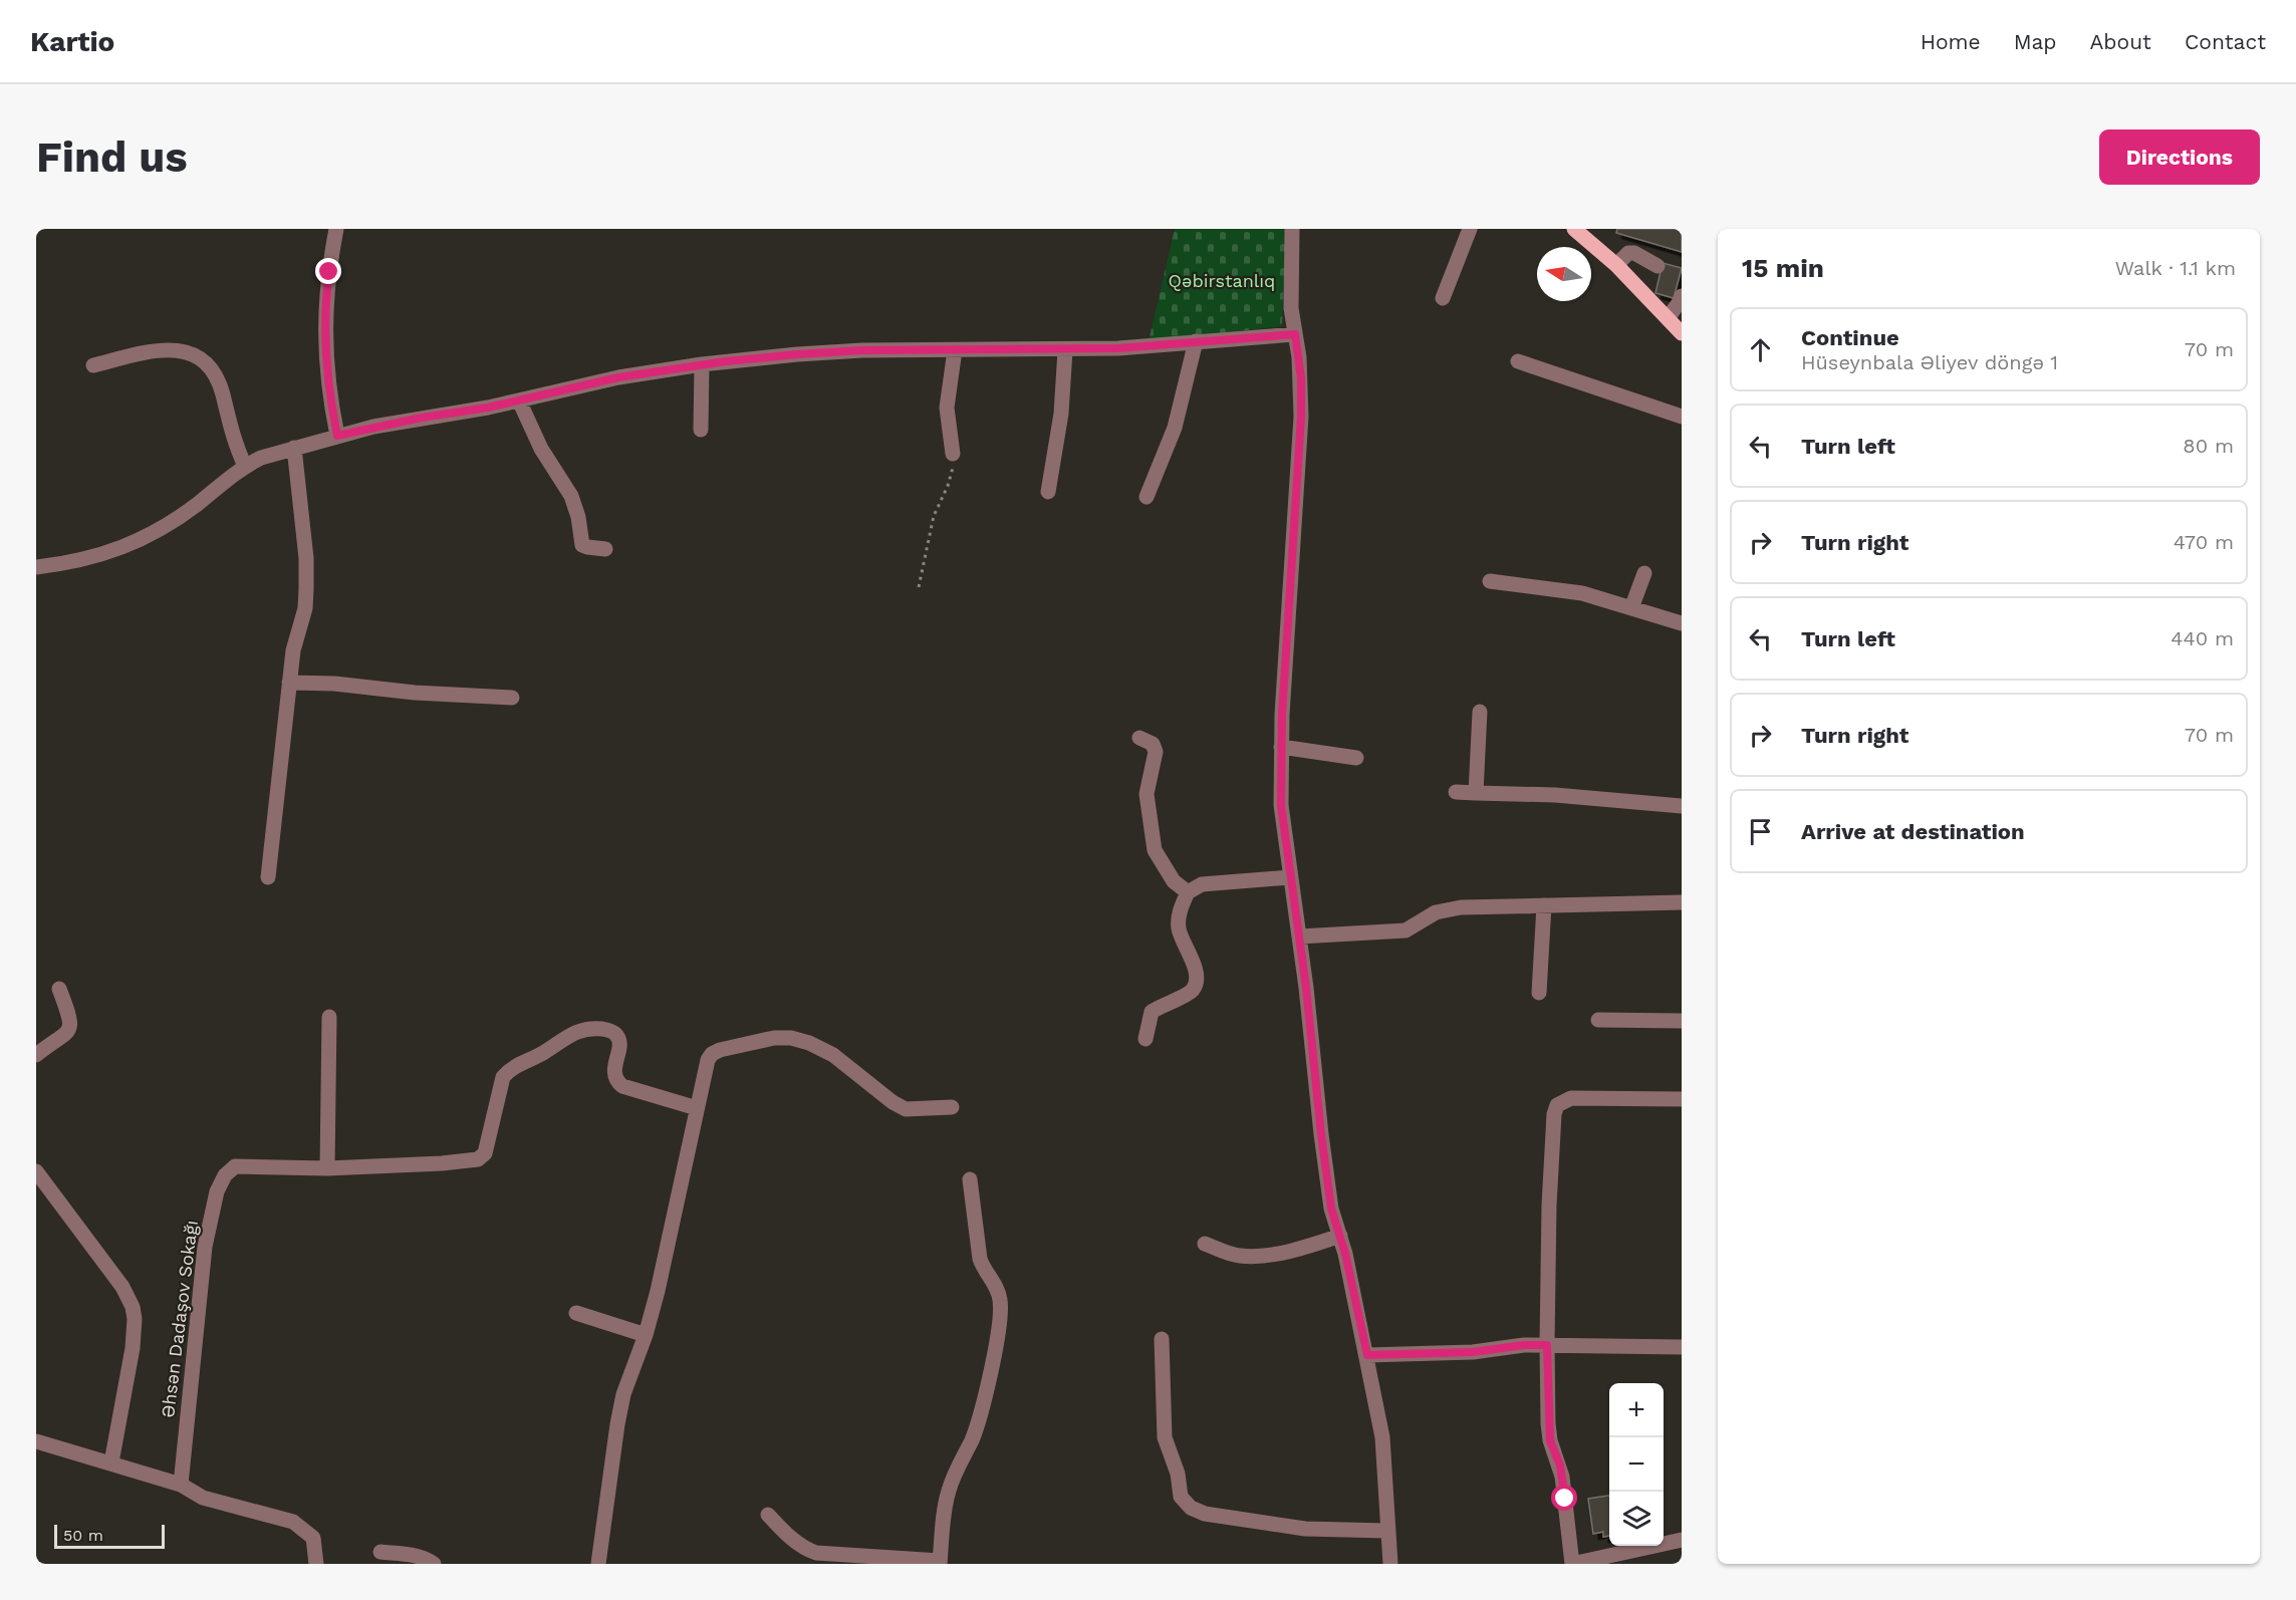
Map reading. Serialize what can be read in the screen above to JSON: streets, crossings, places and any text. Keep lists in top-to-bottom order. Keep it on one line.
{"streets":{"street":["Əhsən Dadaşov Sokağı"]},"parks":["Qəbirstanlıq"],"scale_bar":"50 m","north":"left","page":{"header":"Kartio","nav":["Home","Map","About","Contact"],"buttons":"Directions","title":"Find us","heading":["15 min","Walk · 1.1 km"],"list":[["Continue","Hüseynbala Əliyev döngə 1","70 m"],["Turn left","80 m"],["Turn right","470 m"],["Turn left","440 m"],["Turn right","70 m"],"Arrive at destination"],"map_buttons":["+","−"],"scale":"50 m"}}
